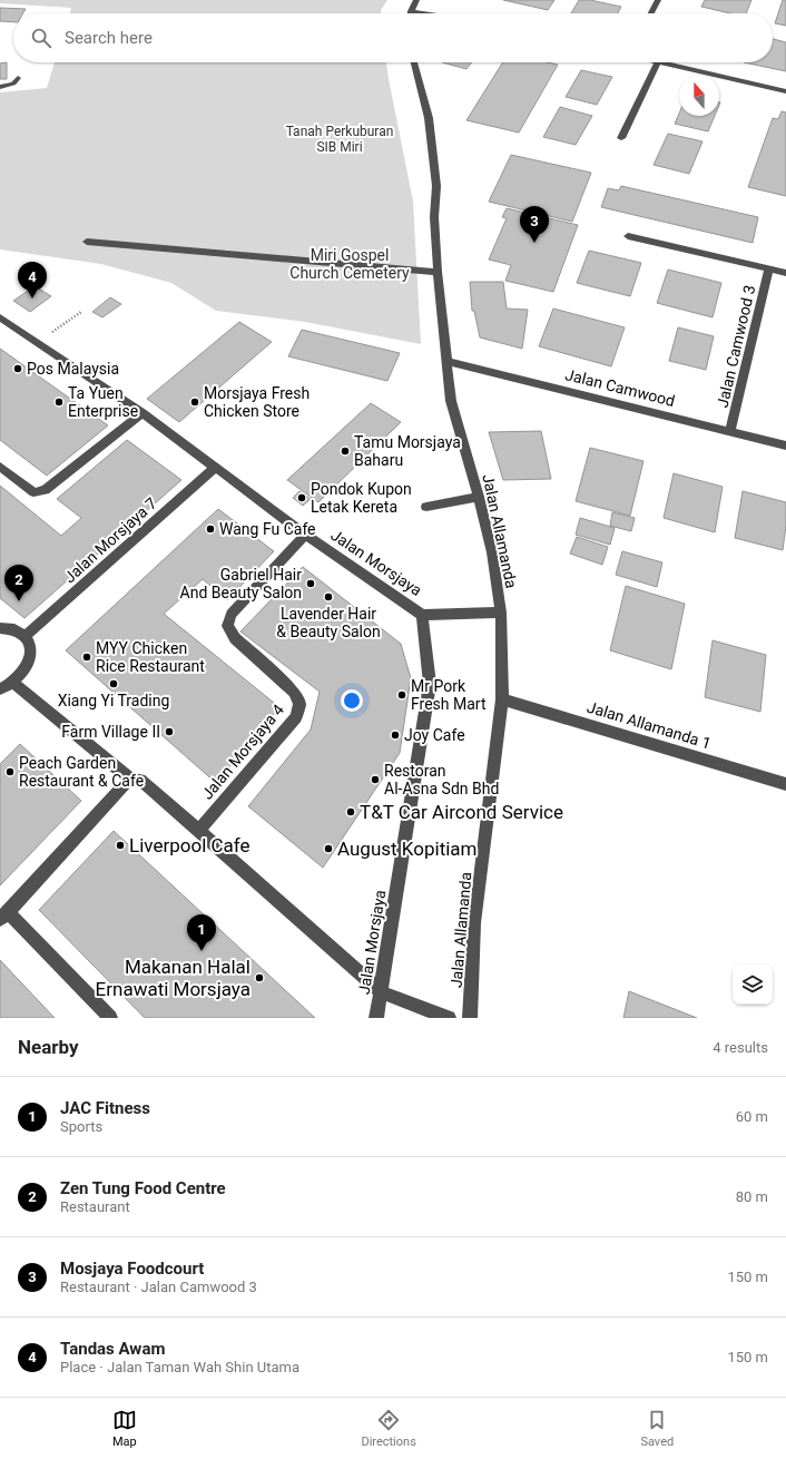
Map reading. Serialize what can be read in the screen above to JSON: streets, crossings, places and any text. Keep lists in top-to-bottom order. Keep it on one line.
{"streets":{"street":["Jalan Camwood 3","Jalan Camwood","Jalan Allamanda","Jalan Morsjaya 7","Jalan Morsjaya","Jalan Allamanda 1","Jalan Morsjaya 4"]},"crossings":[["Jalan Camwood 3","Jalan Camwood"],["Jalan Camwood","Jalan Allamanda"],["Jalan Allamanda","Jalan Allamanda 1"],["Jalan Morsjaya 7","Jalan Morsjaya"],["Jalan Morsjaya","Jalan Morsjaya 4"]],"parks":["Tanah Perkuburan SIB Miri","Miri Gospel Church Cemetery"],"places":["Pos Malaysia","Ta Yuen Enterprise","Morsjaya Fresh Chicken Store","Tamu Morsjaya Baharu","Pondok Kupon Letak Kereta","Wang Fu Cafe","Gabriel Hair And Beauty Salon","Lavender Hair & Beauty Salon","MYY Chicken Rice Restaurant","Xiang Yi Trading","Mr Pork Fresh Mart","Farm Village II","Joy Cafe","Peach Garden Restaurant & Cafe","Restoran Al-Asna Sdn Bhd","T&T Car Aircond Service","Liverpool Cafe","August Kopitiam","Makanan Halal Ernawati Morsjaya"],"north":"top","page":{"search":"Search here","pins":["3","4","2","1"],"heading":["Nearby","4 results"],"list":[{"mark":"1","name":"JAC Fitness","note":"Sports","value":"60 m"},{"mark":"2","name":"Zen Tung Food Centre","note":"Restaurant","value":"80 m"},{"mark":"3","name":"Mosjaya Foodcourt","note":"Restaurant · Jalan Camwood 3","value":"150 m"},{"mark":"4","name":"Tandas Awam","note":"Place · Jalan Taman Wah Shin Utama","value":"150 m"}],"nav":["Map","Directions","Saved"]}}
